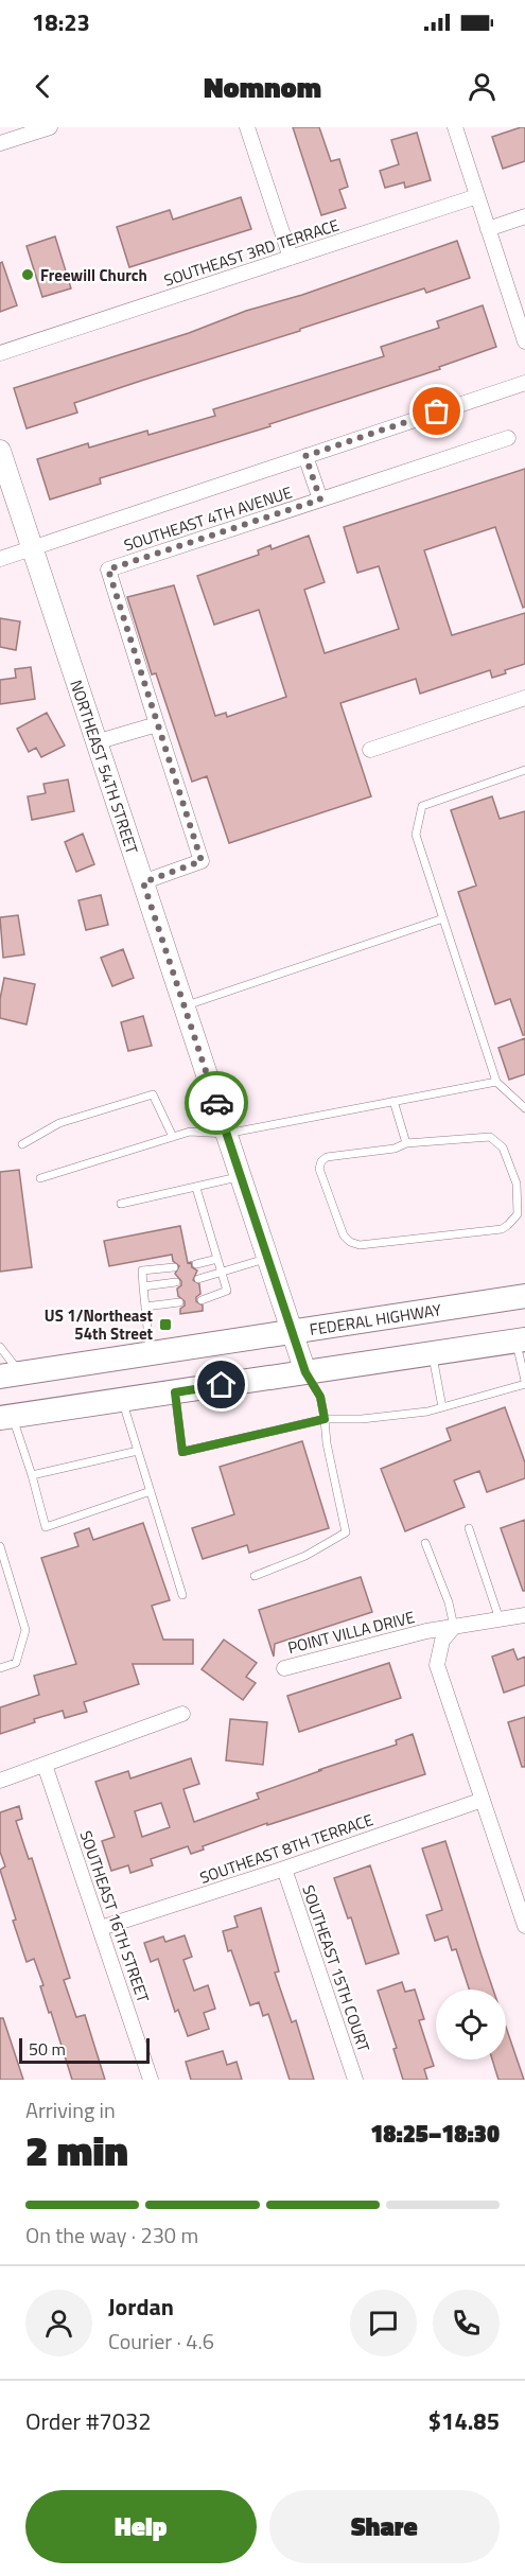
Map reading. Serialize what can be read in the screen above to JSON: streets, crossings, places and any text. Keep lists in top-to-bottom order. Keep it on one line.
{"streets":{"main road":["FEDERAL HIGHWAY"],"street":["SOUTHEAST 3RD TERRACE","SOUTHEAST 4TH AVENUE","NORTHEAST 54TH STREET","POINT VILLA DRIVE","SOUTHEAST 8TH TERRACE","SOUTHEAST 16TH STREET","SOUTHEAST 15TH COURT"]},"crossings":[["SOUTHEAST 4TH AVENUE","NORTHEAST 54TH STREET"],["NORTHEAST 54TH STREET","FEDERAL HIGHWAY"],["SOUTHEAST 8TH TERRACE","SOUTHEAST 16TH STREET"],["SOUTHEAST 8TH TERRACE","SOUTHEAST 15TH COURT"]],"places":{"other":["Freewill Church"],"transit":["US 1/Northeast 54th Street"]},"scale_bar":"50 m","page":{"status":"18:23","header":"Nomnom","scale":"50 m","heading":["2 min","Arriving in","18:25–18:30"],"panel":["Jordan","Courier · 4.6","Order #7032","$14.85"],"bar":"On the way · 230 m","buttons":["Help","Share"]}}
